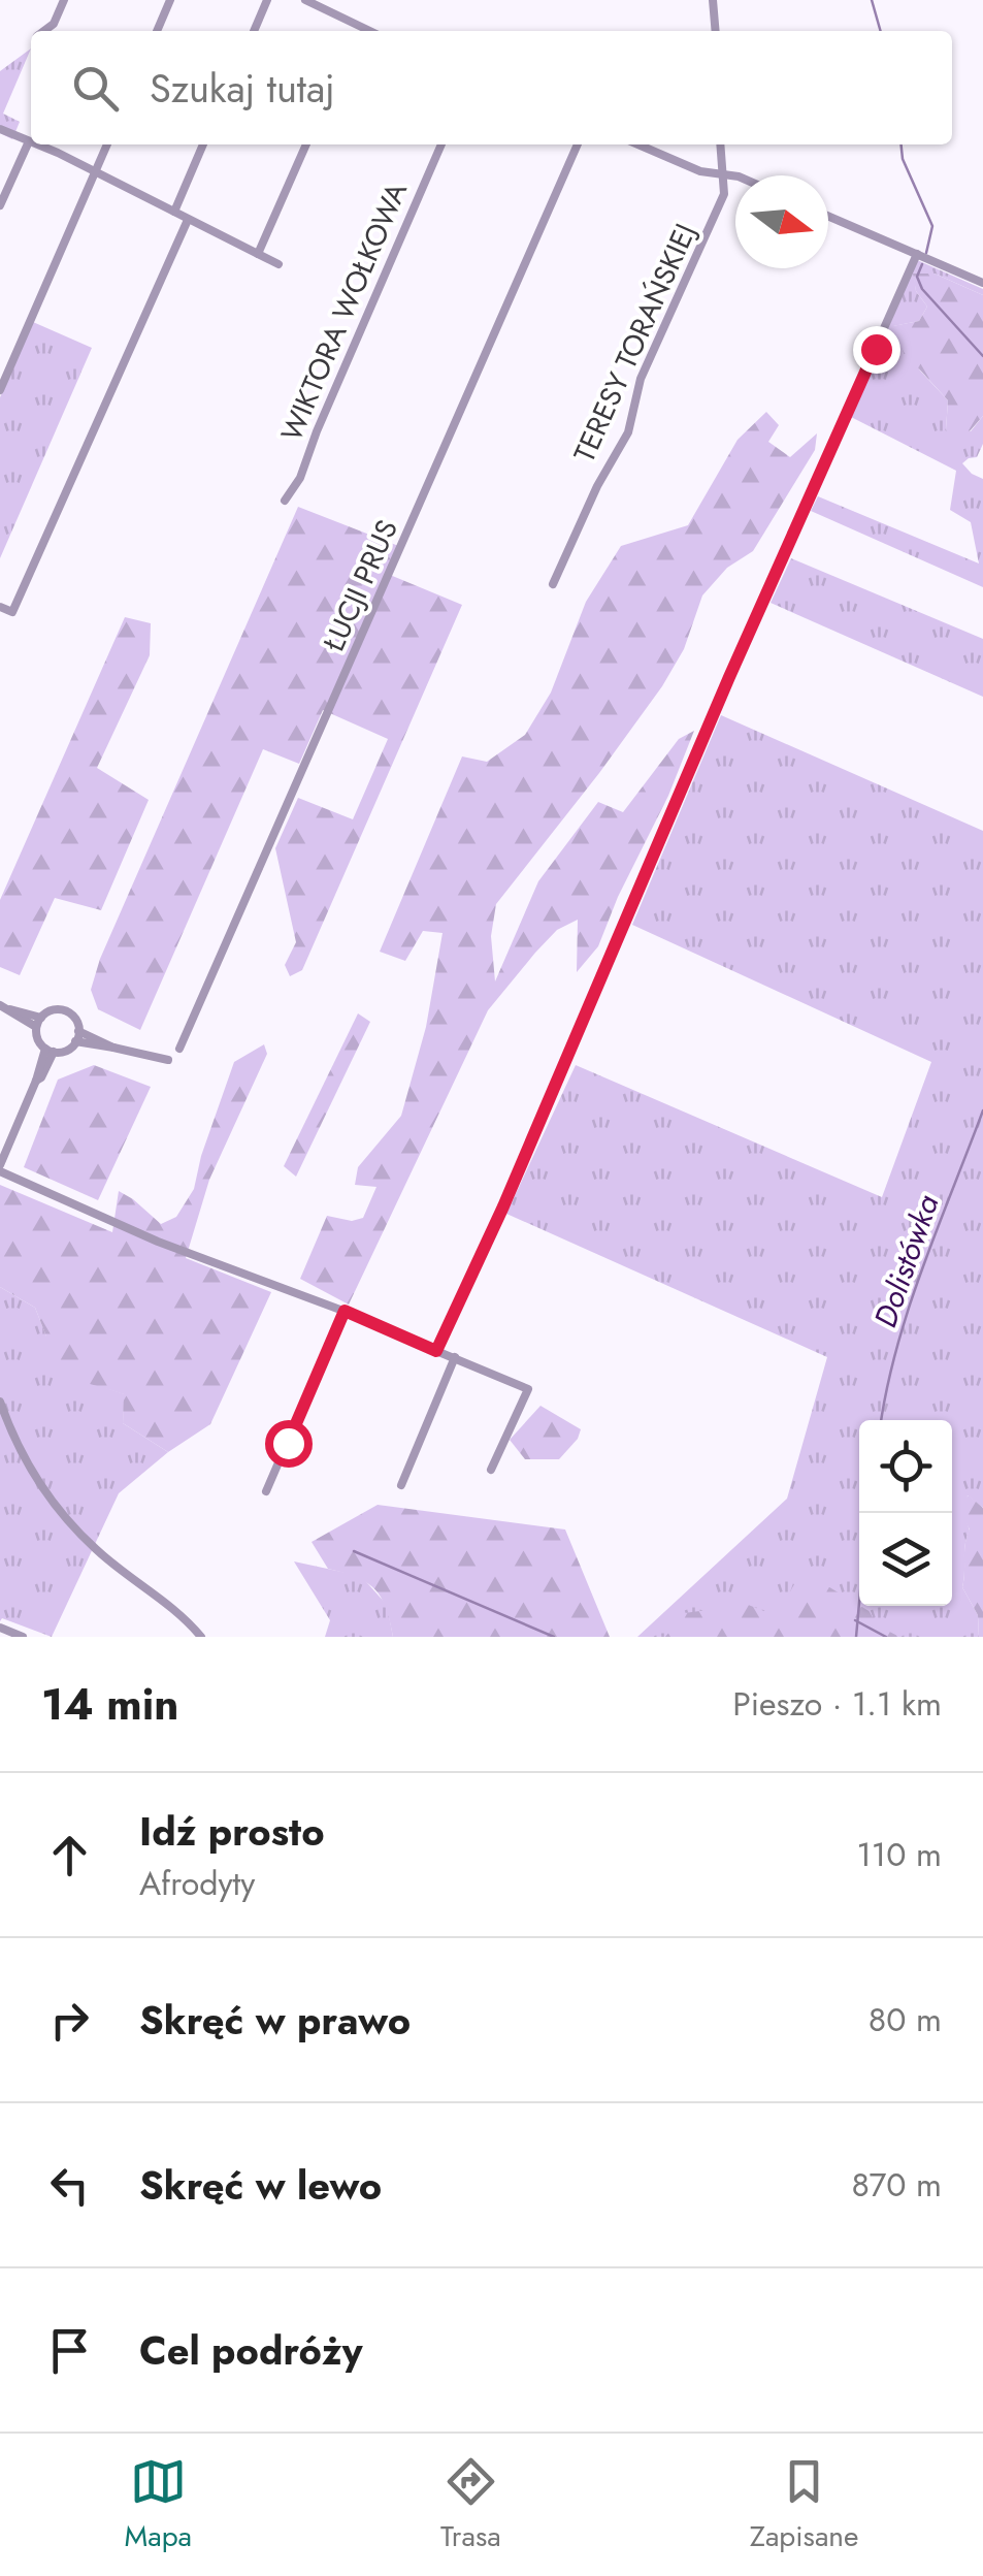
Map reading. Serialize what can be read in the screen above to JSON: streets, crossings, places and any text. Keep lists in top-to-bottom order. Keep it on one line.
{"streets":{"street":["WIKTORA WOŁKOWA","TERESY TORAŃSKIEJ","ŁUCJI PRUS"]},"water":["Dolistówka"],"north":"right","page":{"search":"Szukaj tutaj","heading":["14 min","Pieszo · 1.1 km"],"list":[["Idź prosto","Afrodyty","110 m"],["Skręć w prawo","80 m"],["Skręć w lewo","870 m"],"Cel podróży"],"nav":["Mapa","Trasa","Zapisane"]}}
